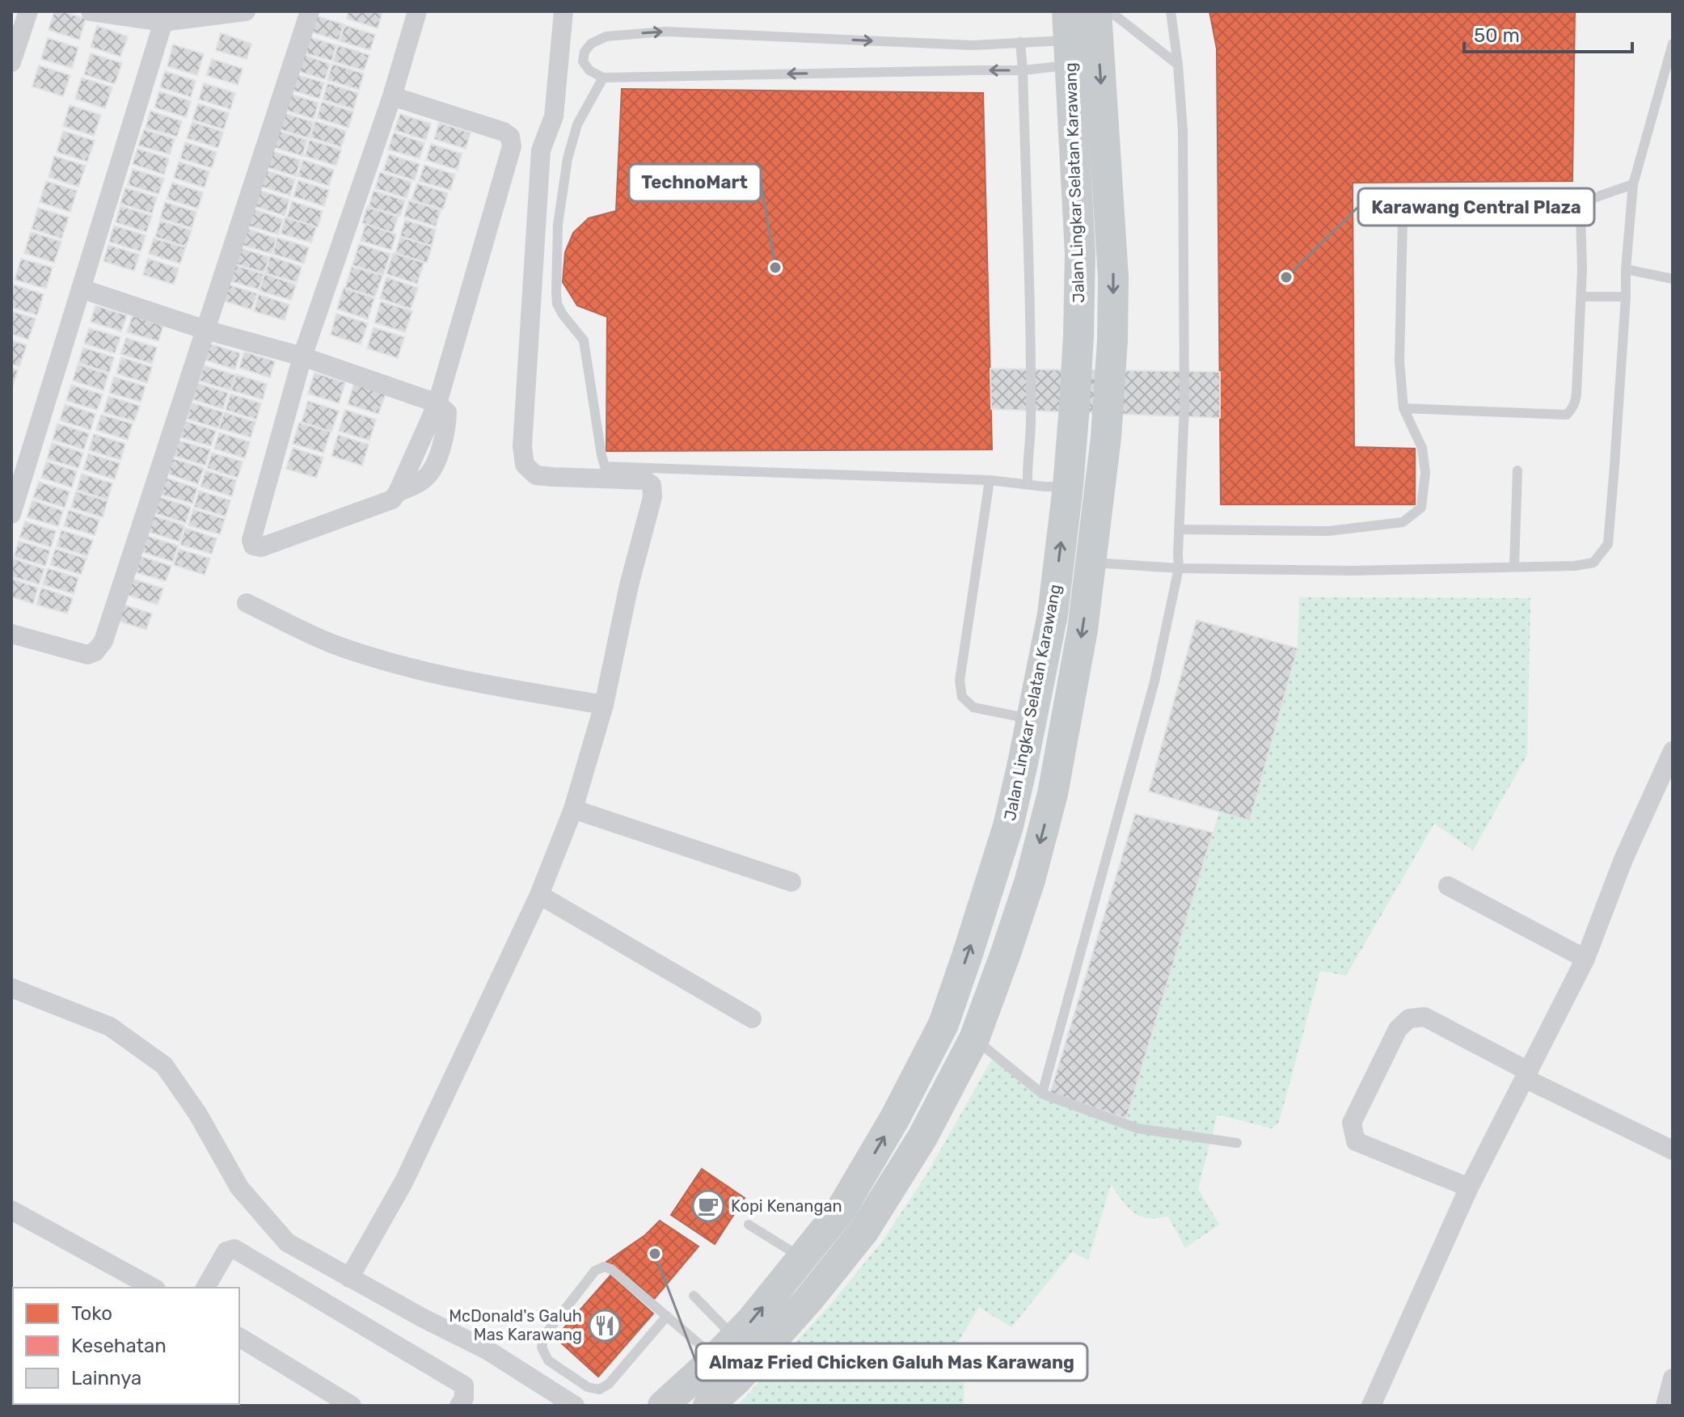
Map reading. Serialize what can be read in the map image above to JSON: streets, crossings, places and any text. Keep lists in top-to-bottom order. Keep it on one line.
{"streets":{"main road":["Jalan Lingkar Selatan Karawang"]},"places":{"other":["TechnoMart","Karawang Central Plaza","Almaz Fried Chicken Galuh Mas Karawang"],"cafe":["Kopi Kenangan"],"restaurant":["McDonald's Galuh Mas Karawang"]},"legend":["Toko","Kesehatan","Lainnya"],"scale_bar":"50 m"}
